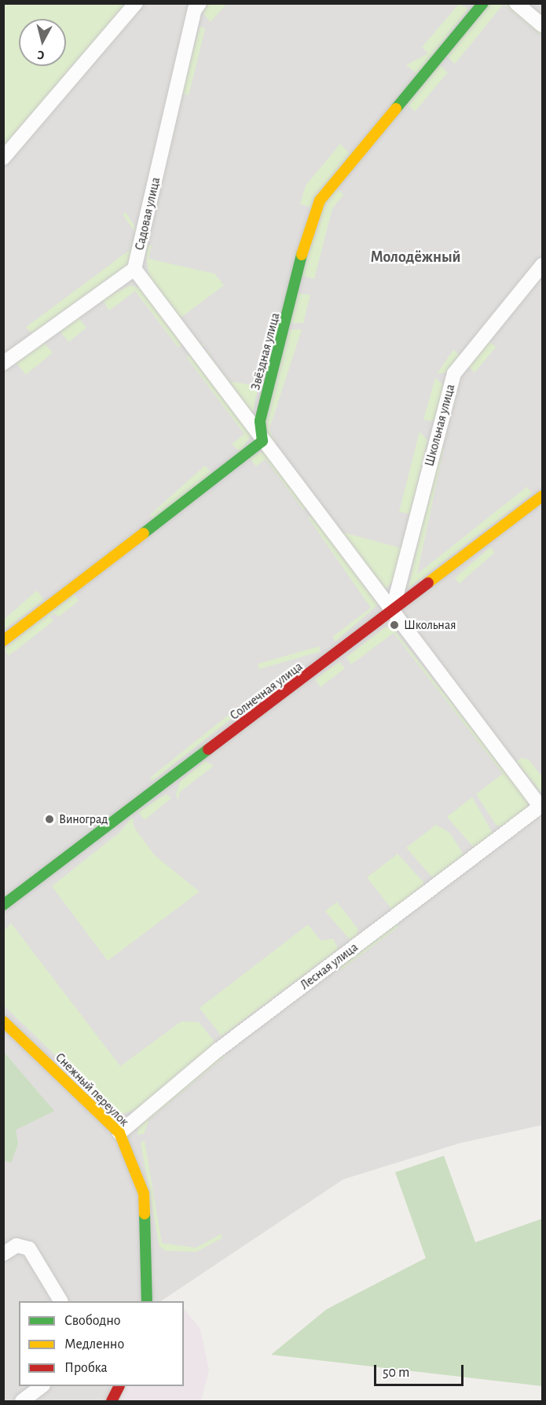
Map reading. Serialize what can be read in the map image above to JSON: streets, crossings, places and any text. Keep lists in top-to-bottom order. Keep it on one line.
{"streets":{"street":["Садовая улица","Звёздная улица","Школьная улица","Солнечная улица","Лесная улица","Снежный переулок"]},"crossings":[["Школьная улица","Солнечная улица"],["Лесная улица","Снежный переулок"]],"districts":["Молодёжный"],"places":["Школьная","Виноград"],"legend":["Свободно","Медленно","Пробка"],"scale_bar":"50 m","north":"bottom"}
